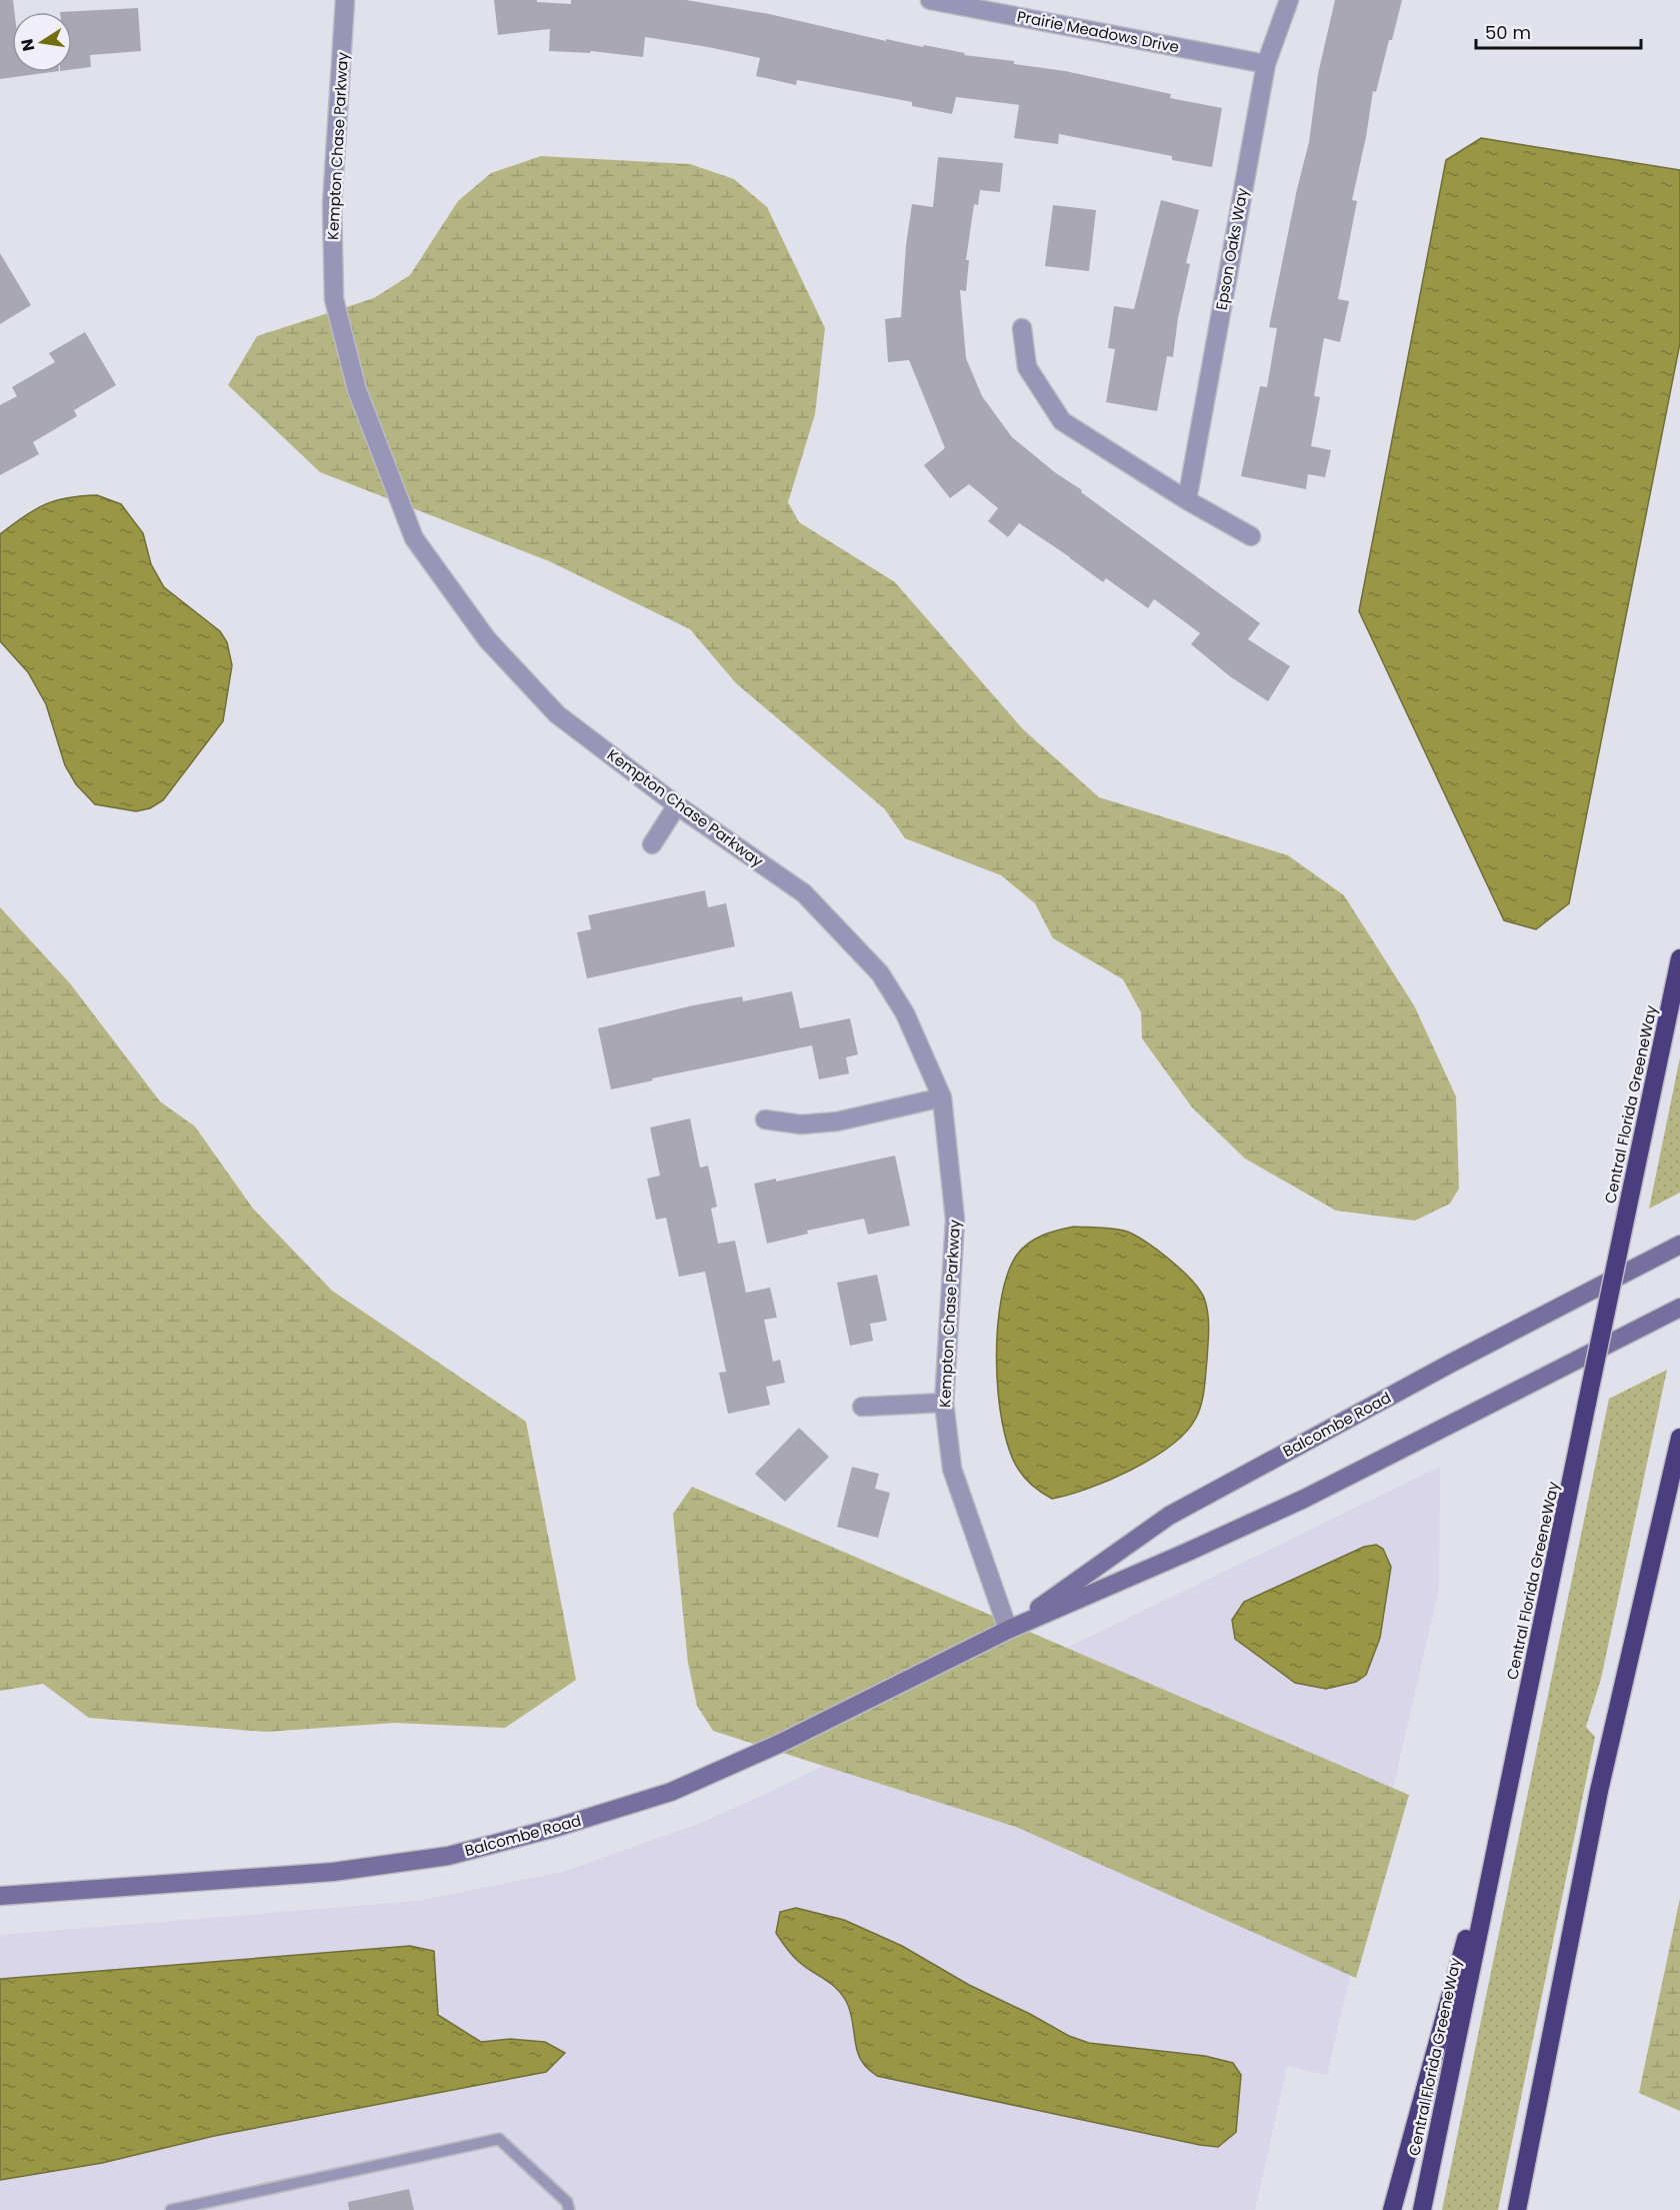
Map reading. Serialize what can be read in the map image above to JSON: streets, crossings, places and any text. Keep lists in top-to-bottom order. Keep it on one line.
{"streets":{"highway":["Central Florida GreeneWay"],"street":["Prairie Meadows Drive","Kempton Chase Parkway","Epson Oaks Way","Balcombe Road"]},"crossings":[["Prairie Meadows Drive","Epson Oaks Way"],["Kempton Chase Parkway","Balcombe Road"]],"scale_bar":"50 m","north":"left"}
